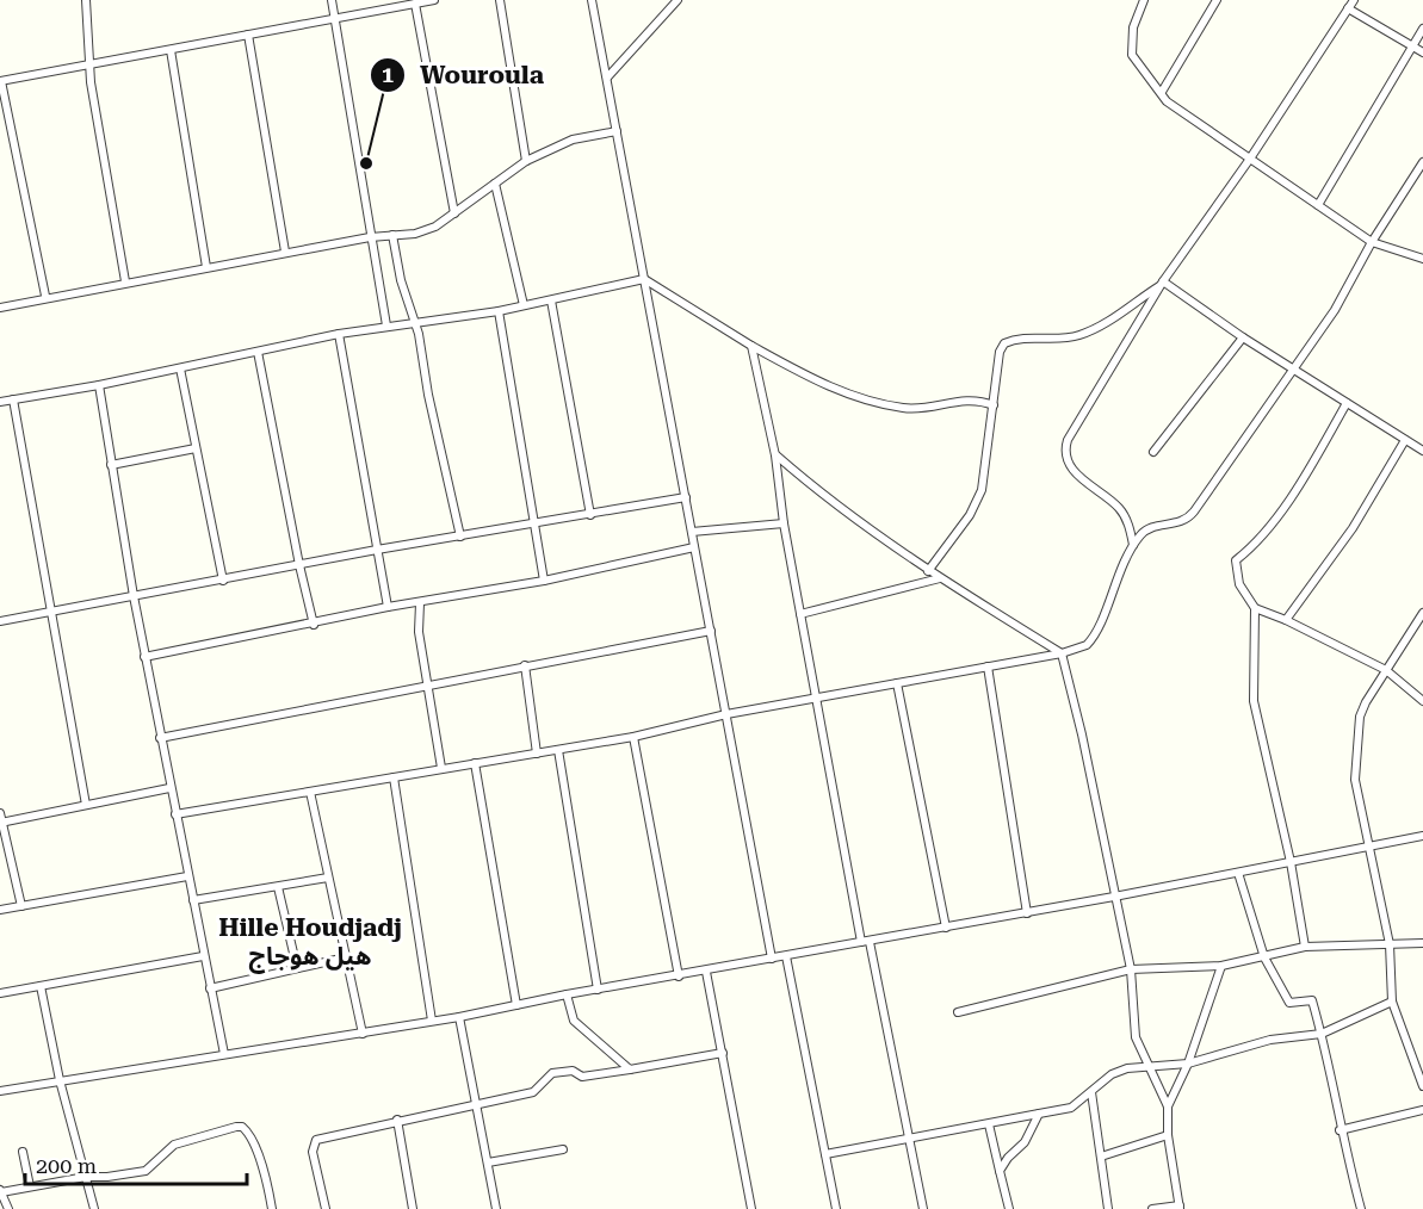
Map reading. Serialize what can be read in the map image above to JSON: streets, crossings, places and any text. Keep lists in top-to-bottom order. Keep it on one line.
{"districts":["Hille Houdjadj هيل هوجاج"],"places":["Wouroula"],"scale_bar":"200 m"}
